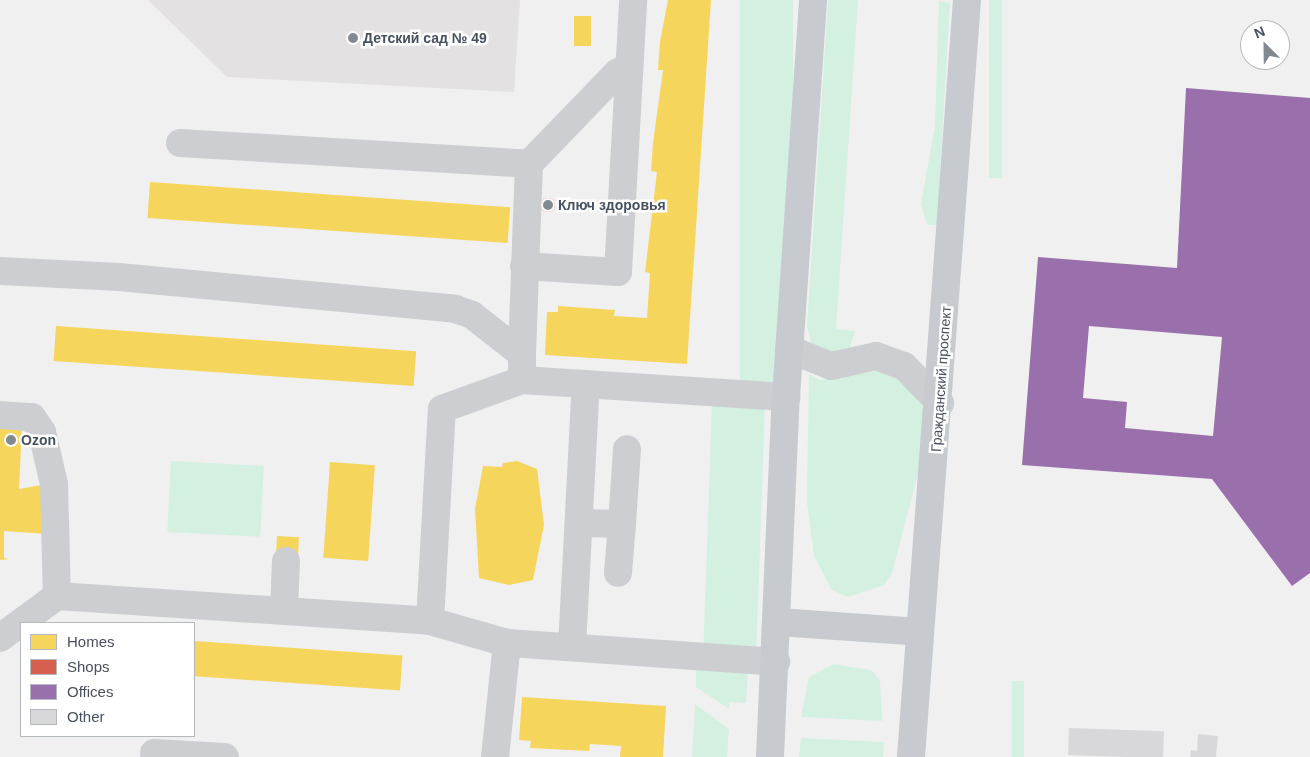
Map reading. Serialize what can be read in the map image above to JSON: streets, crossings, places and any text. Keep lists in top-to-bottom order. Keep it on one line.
{"streets":{"main road":["Гражданский проспект"]},"places":["Детский сад № 49","Ключ здоровья","Ozon"],"legend":["Homes","Shops","Offices","Other"],"north":"top left"}
